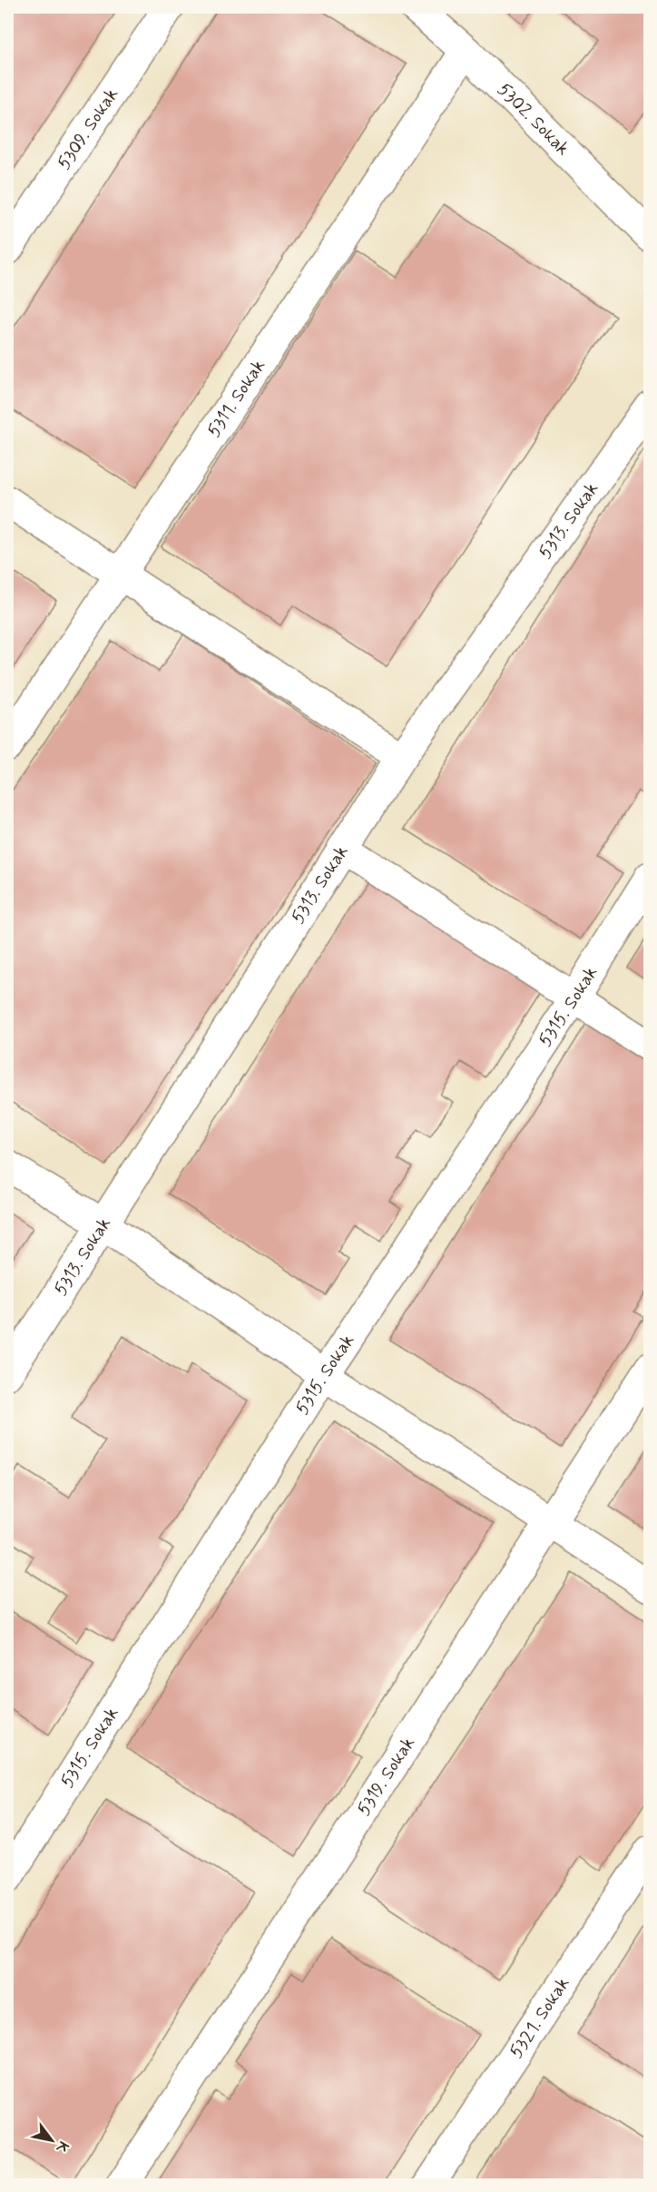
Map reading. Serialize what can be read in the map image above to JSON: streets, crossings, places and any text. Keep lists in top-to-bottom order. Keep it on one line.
{"streets":{"street":["5302. Sokak","5309. Sokak","5311. Sokak","5313. Sokak","5315. Sokak","5319. Sokak","5321. Sokak"]},"crossings":[["5302. Sokak","5311. Sokak"]],"north":"bottom right"}
